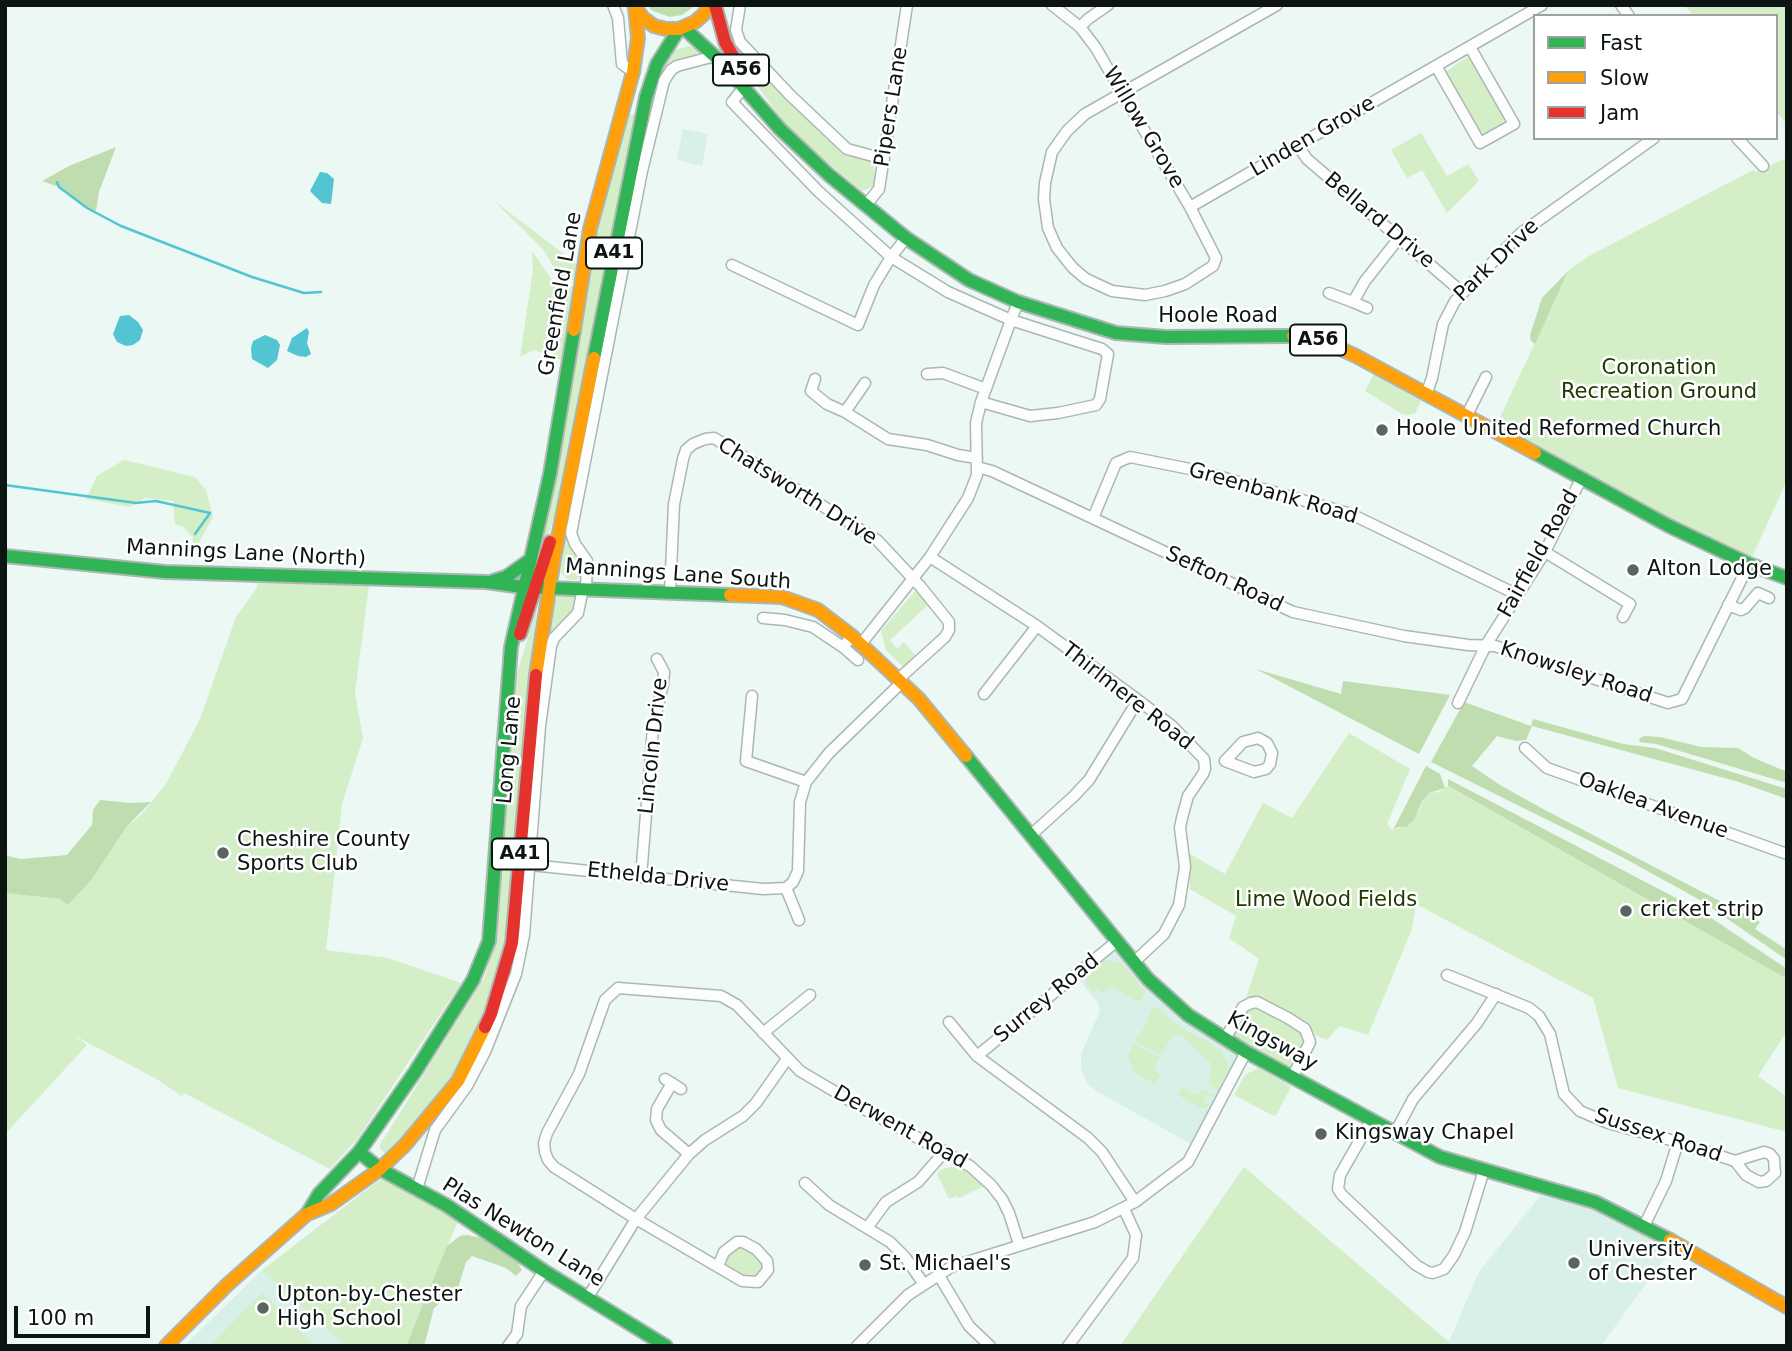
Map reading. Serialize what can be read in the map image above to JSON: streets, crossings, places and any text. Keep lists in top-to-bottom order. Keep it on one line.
{"streets":{"main road":["A56","A41","Greenfield Lane","Hoole Road","Mannings Lane (North)","Mannings Lane South","Long Lane","Kingsway","Plas Newton Lane"],"street":["Pipers Lane","Willow Grove","Linden Grove","Bellard Drive","Park Drive","Chatsworth Drive","Greenbank Road","Fairfield Road","Sefton Road","Knowsley Road","Thirlmere Road","Lincoln Drive","Oaklea Avenue","Ethelda Drive","Surrey Road","Derwent Road","Sussex Road"]},"crossings":[["Pipers Lane","Hoole Road"],["Willow Grove","Linden Grove"],["Linden Grove","Bellard Drive"],["Bellard Drive","Park Drive"],["Park Drive","Hoole Road"],["Greenfield Lane","Hoole Road"],["Greenfield Lane","Mannings Lane (North)"],["Greenfield Lane","Mannings Lane South"],["Greenfield Lane","Long Lane"],["Hoole Road","Fairfield Road"],["Hoole Road","Knowsley Road"],["Chatsworth Drive","Mannings Lane South"],["Chatsworth Drive","Kingsway"],["Greenbank Road","Fairfield Road"],["Greenbank Road","Sefton Road"],["Mannings Lane (North)","Mannings Lane South"],["Mannings Lane (North)","Long Lane"],["Fairfield Road","Sefton Road"],["Fairfield Road","Knowsley Road"],["Mannings Lane South","Long Lane"],["Mannings Lane South","Kingsway"],["Sefton Road","Knowsley Road"],["Thirlmere Road","Kingsway"],["Lincoln Drive","Ethelda Drive"],["Long Lane","Ethelda Drive"],["Long Lane","Plas Newton Lane"],["Surrey Road","Kingsway"]],"parks":["Coronation Recreation Ground","Lime Wood Fields"],"places":["Hoole United Reformed Church","Alton Lodge","Cheshire County Sports Club","cricket strip","Kingsway Chapel","University of Chester","St. Michael's","Upton-by-Chester High School"],"legend":["Fast","Slow","Jam"],"scale_bar":"100 m"}
